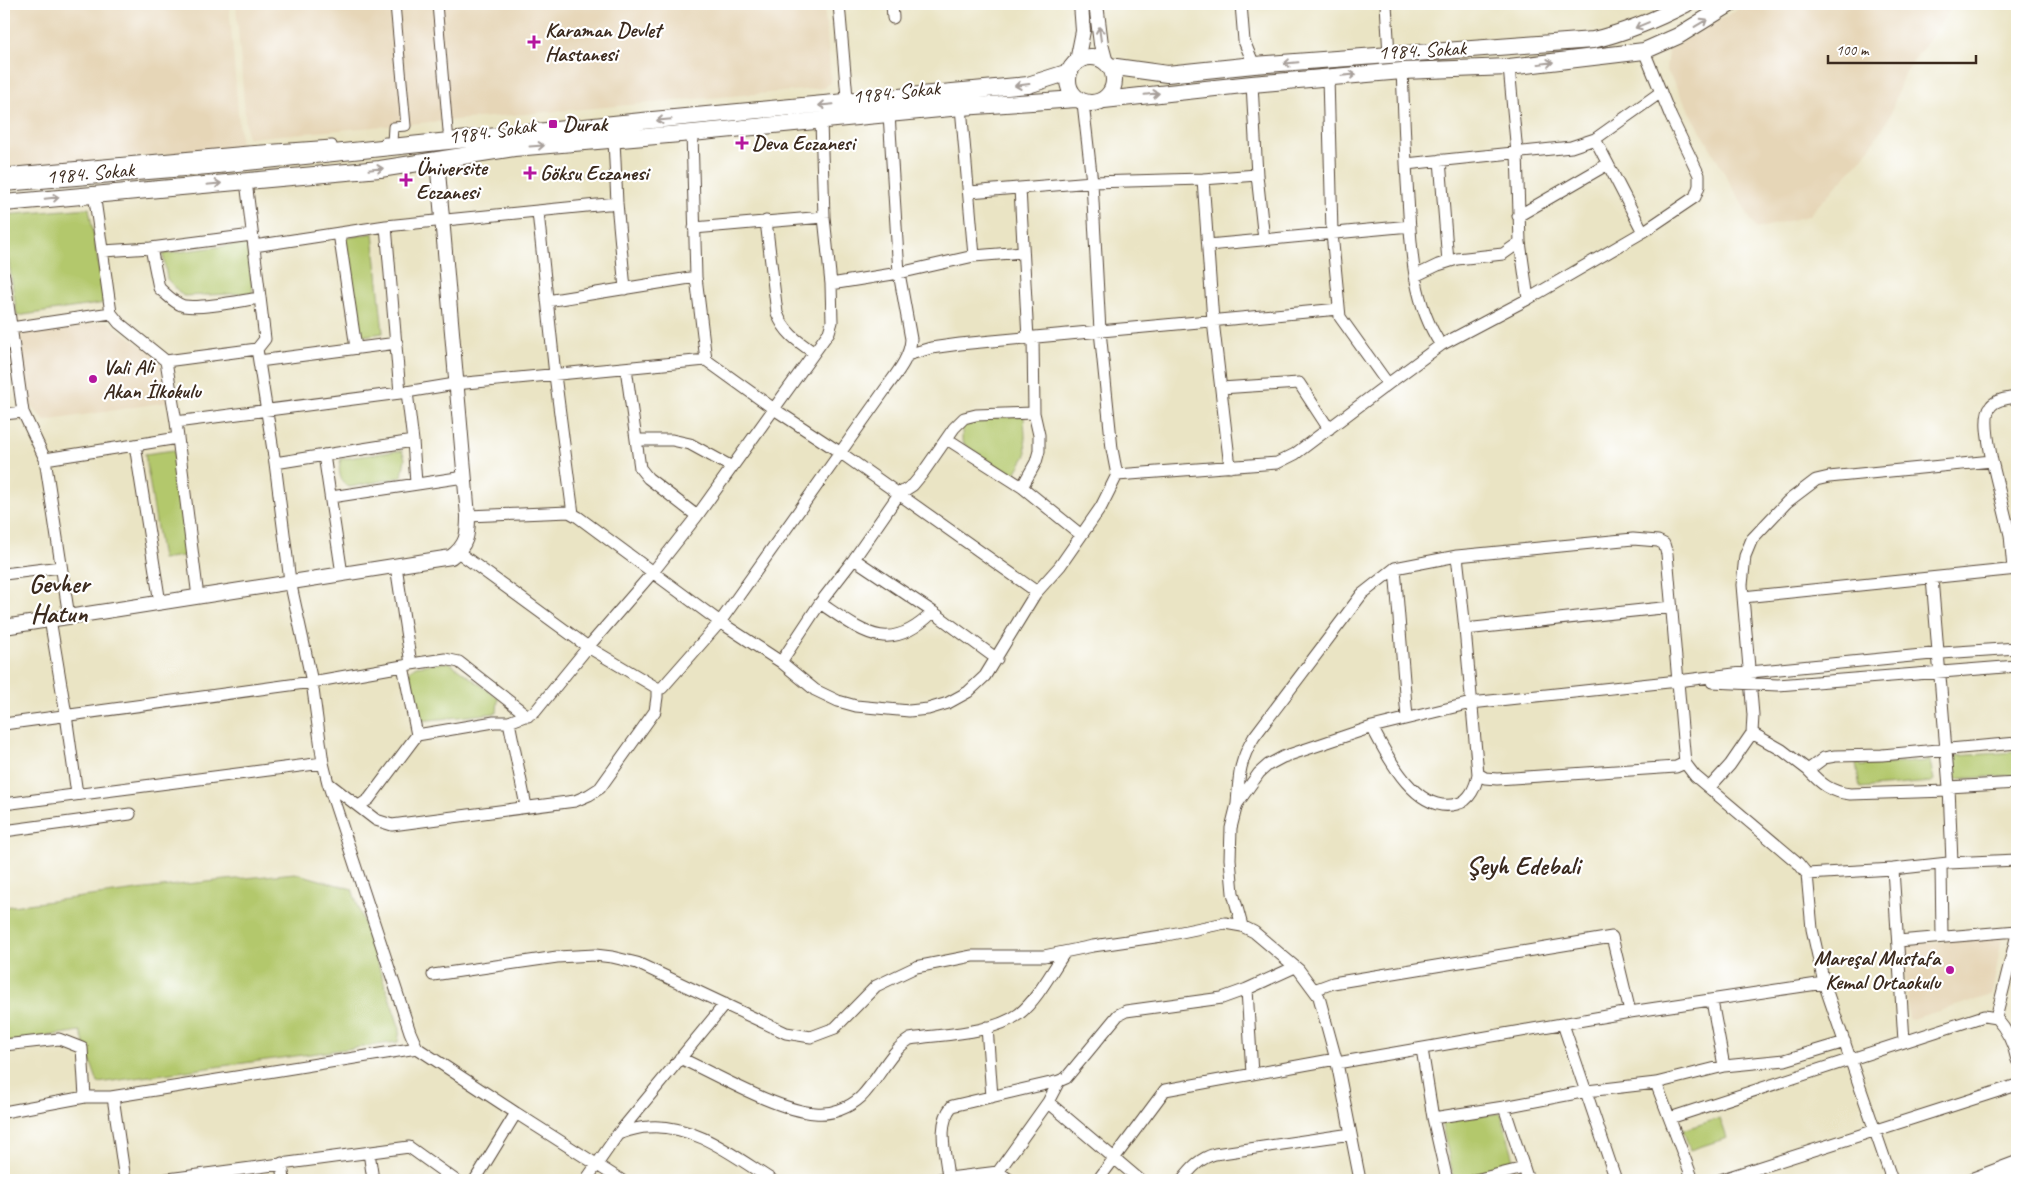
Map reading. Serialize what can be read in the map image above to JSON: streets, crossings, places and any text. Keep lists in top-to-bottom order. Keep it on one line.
{"streets":{"main road":["1984. Sokak"]},"districts":["Gevher Hatun","Şeyh Edebali"],"places":{"health":["Karaman Devlet Hastanesi","Deva Eczanesi","Göksu Eczanesi","Üniversite Eczanesi"],"transit":["Durak"],"other":["Vali Ali Akan İlkokulu","Mareşal Mustafa Kemal Ortaokulu"]},"scale_bar":"100 m"}
